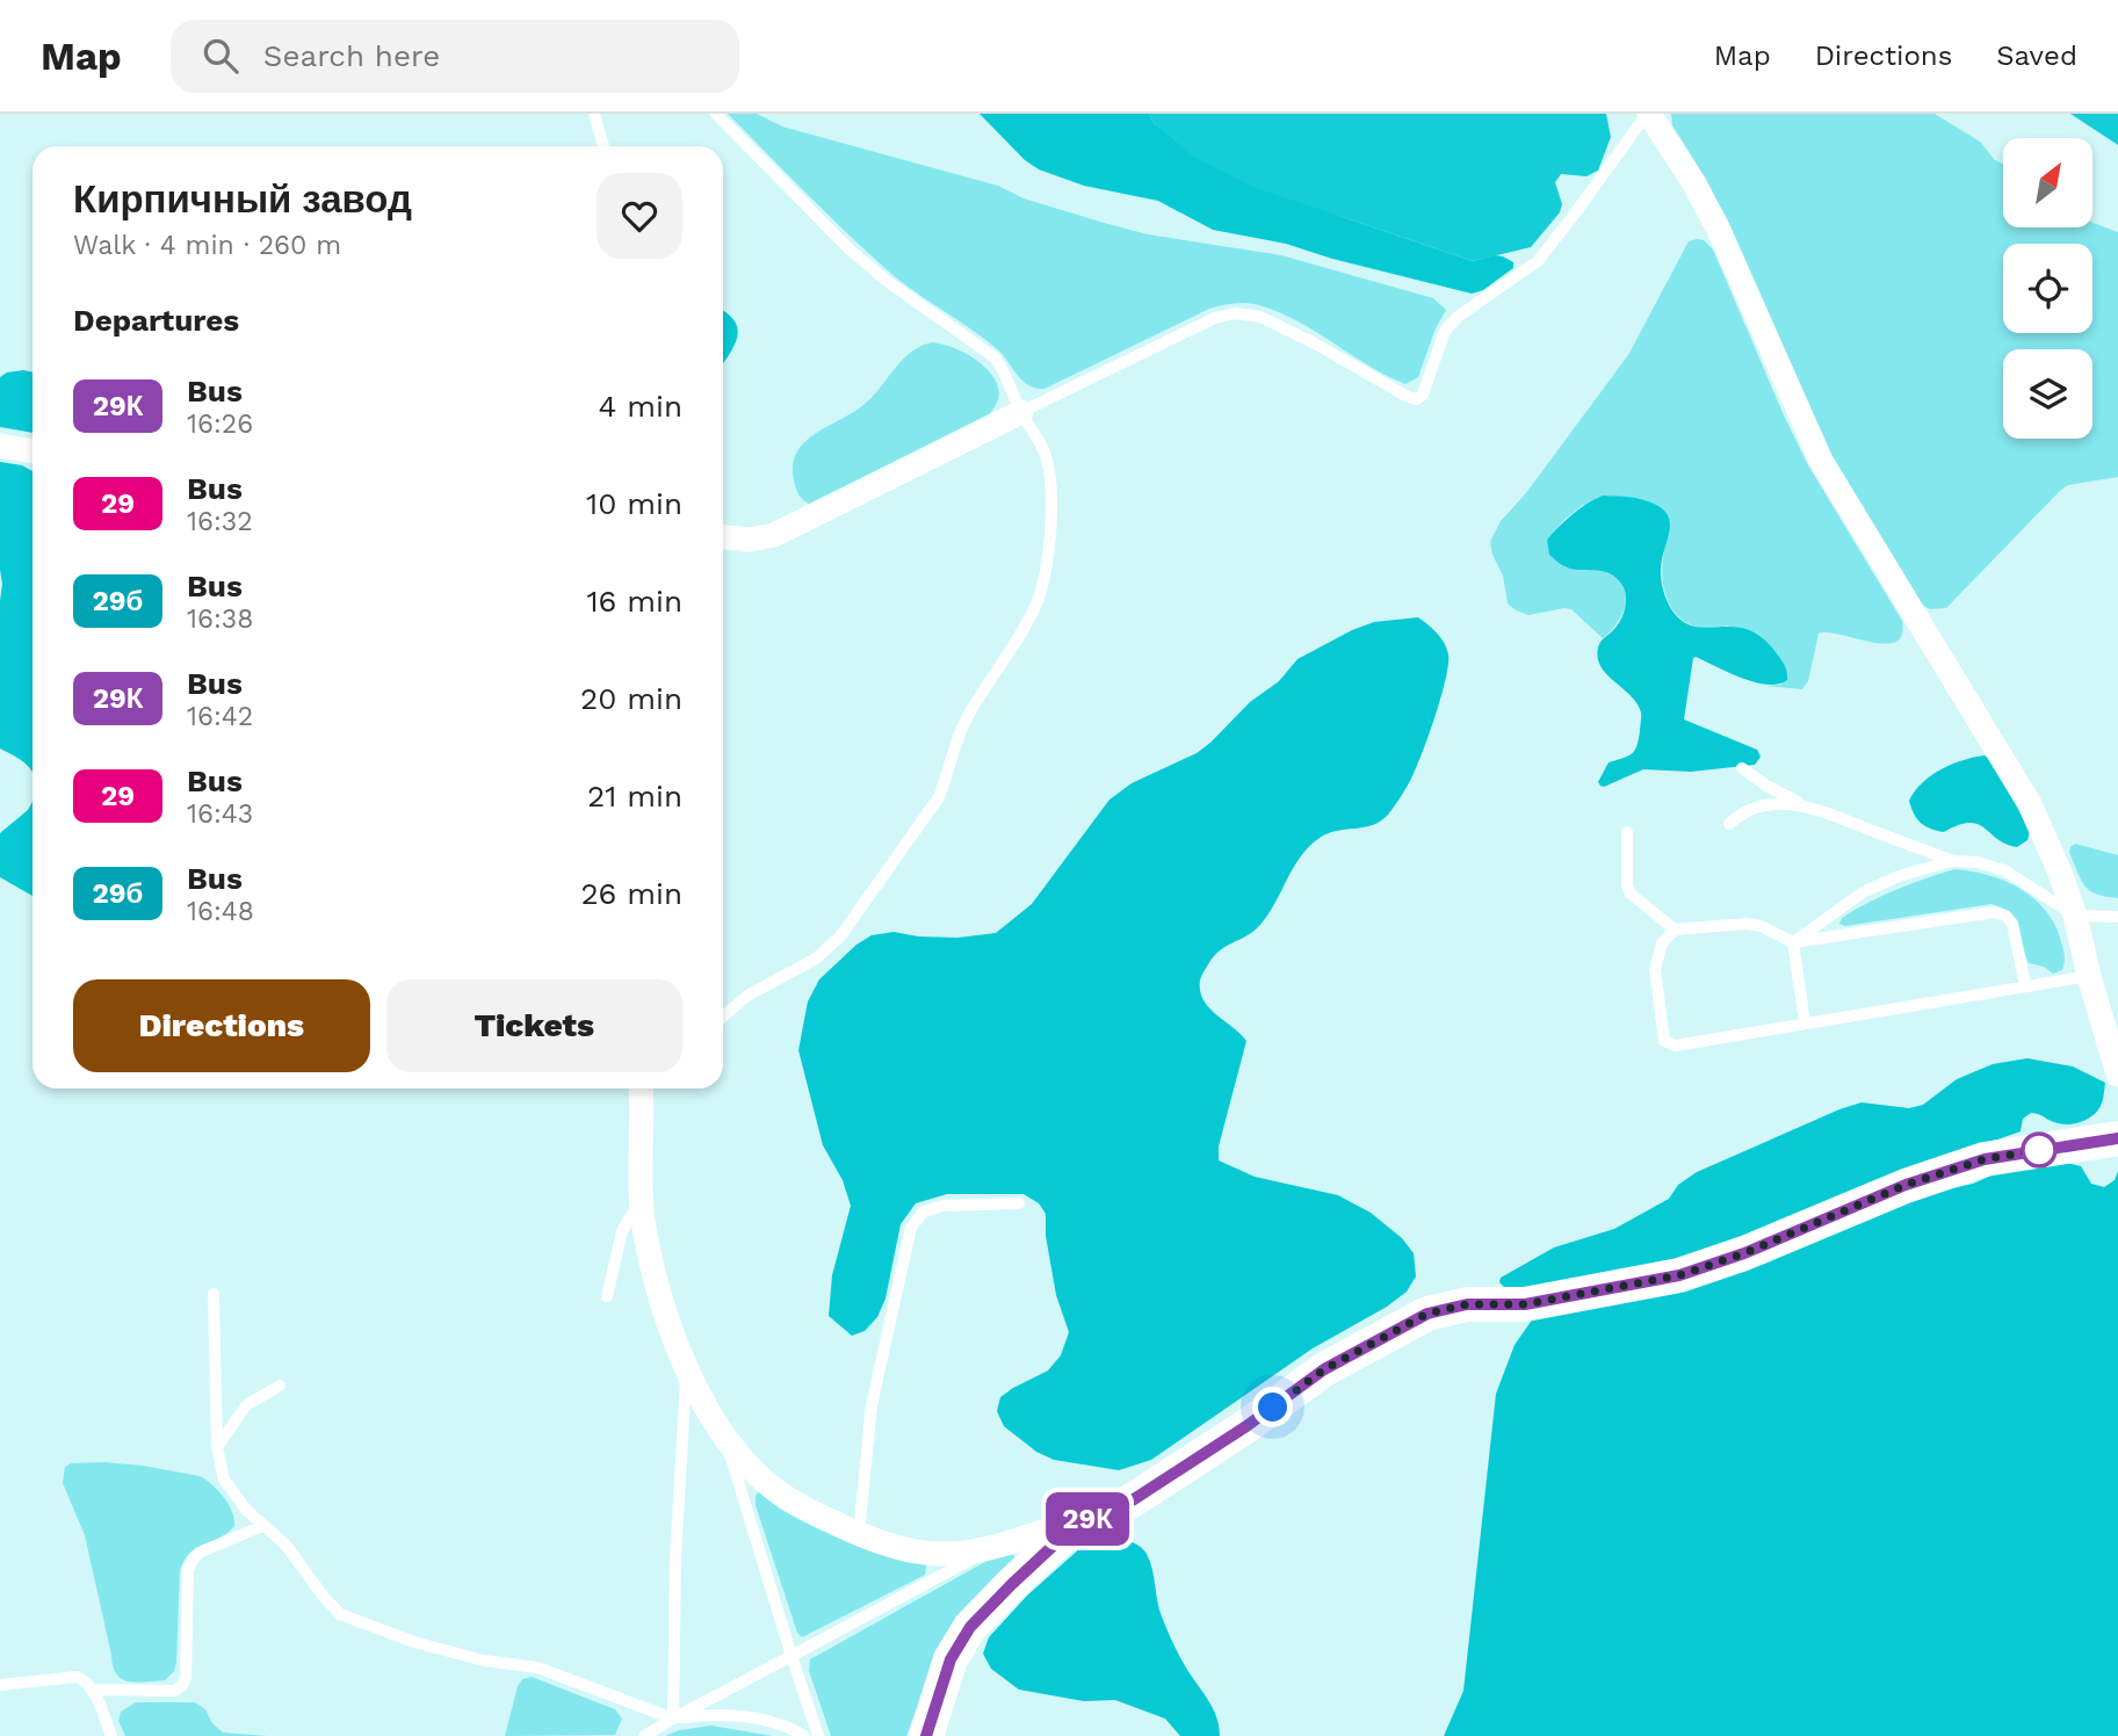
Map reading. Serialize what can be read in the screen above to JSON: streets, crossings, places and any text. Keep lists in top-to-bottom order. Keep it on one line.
{"lines":["bus line 29К"],"north":"top right","page":{"header":"Map","search":"Search here","nav":["Map","Directions","Saved"],"on_map":"29К","heading":[["Кирпичный завод","Walk · 4 min · 260 m"],"Departures"],"list":[{"mark":"29К","name":"Bus","note":"16:26","value":"4 min"},{"mark":"29","name":"Bus","note":"16:32","value":"10 min"},{"mark":"29б","name":"Bus","note":"16:38","value":"16 min"},{"mark":"29К","name":"Bus","note":"16:42","value":"20 min"},{"mark":"29","name":"Bus","note":"16:43","value":"21 min"},{"mark":"29б","name":"Bus","note":"16:48","value":"26 min"}],"buttons":["Directions","Tickets"]}}
